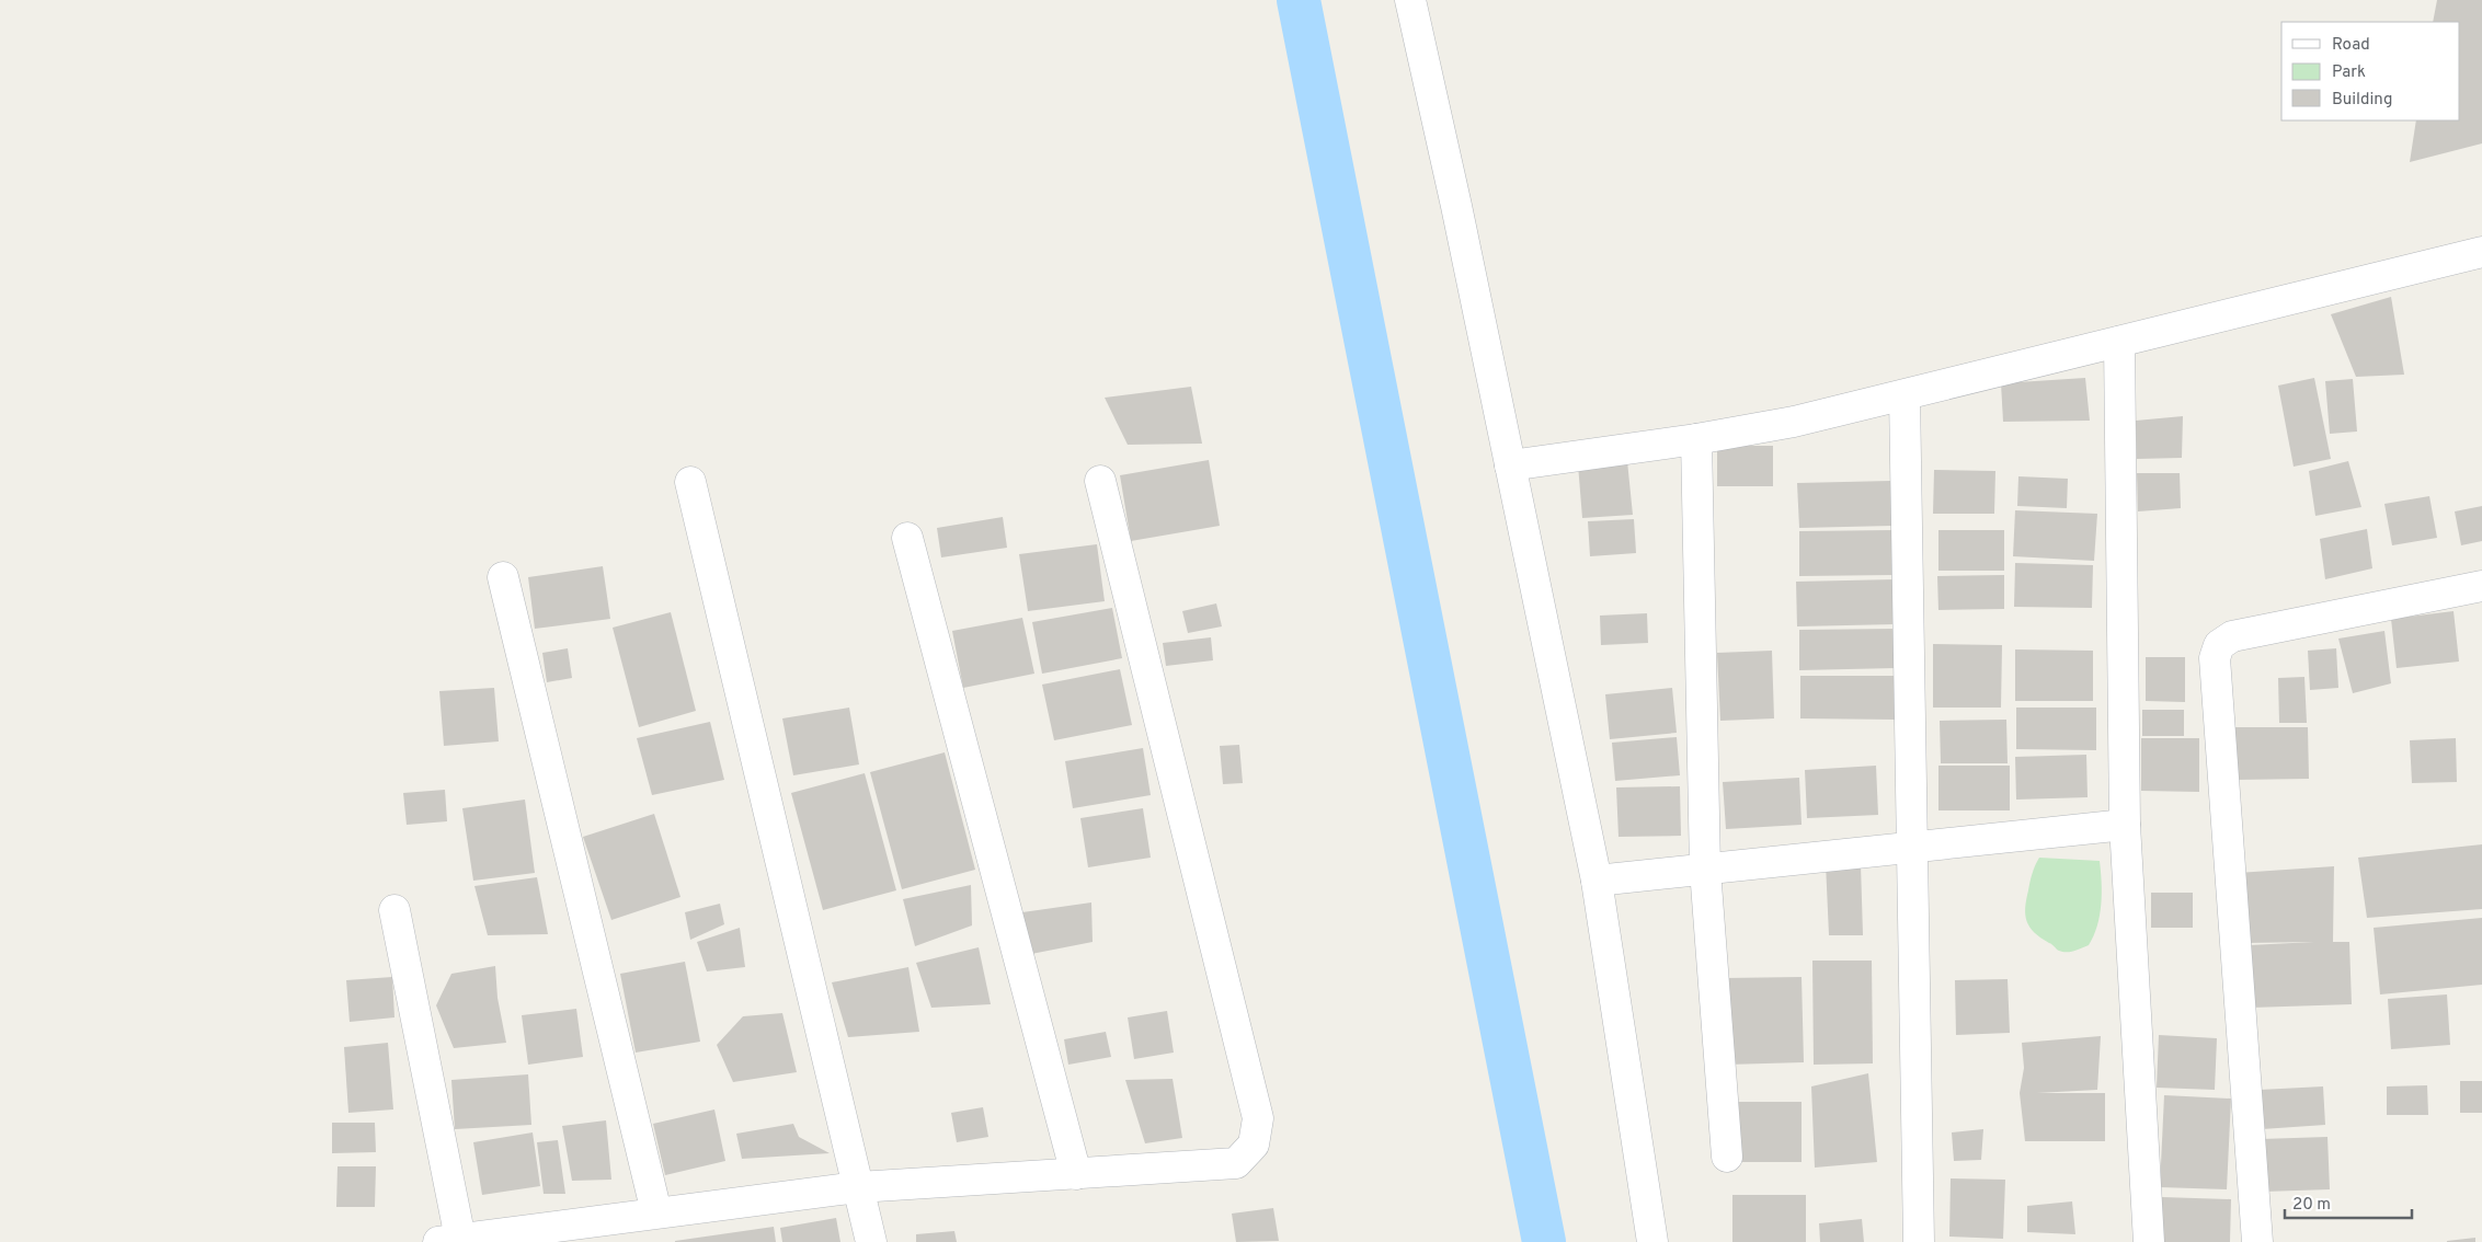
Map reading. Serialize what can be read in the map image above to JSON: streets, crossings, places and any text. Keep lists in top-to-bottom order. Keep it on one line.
{"legend":["Road","Park","Building"],"scale_bar":"20 m"}
